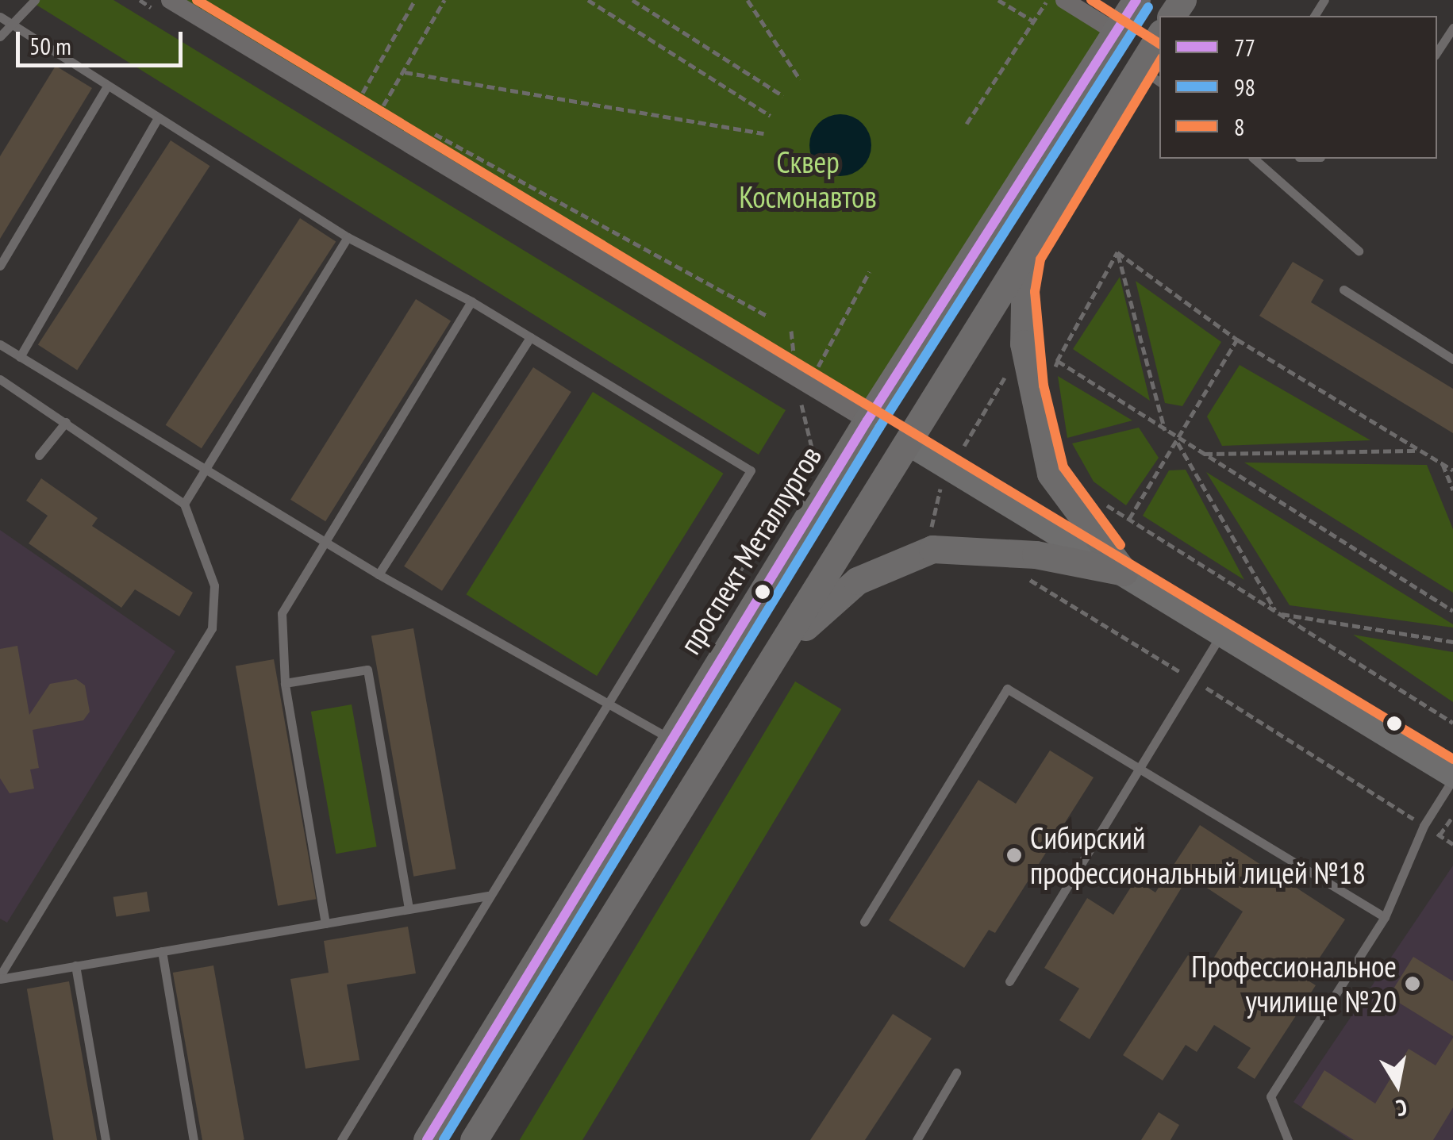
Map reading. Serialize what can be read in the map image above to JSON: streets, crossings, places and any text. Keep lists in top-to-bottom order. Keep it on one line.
{"streets":{"main road":["проспект Металлургов"]},"parks":["Сквер Космонавтов"],"places":["Сибирский профессиональный лицей №18","Профессиональное училище №20"],"lines":["transit line 77","transit line 8","transit line 98"],"legend":["77","98","8"],"scale_bar":"50 m","north":"bottom"}
